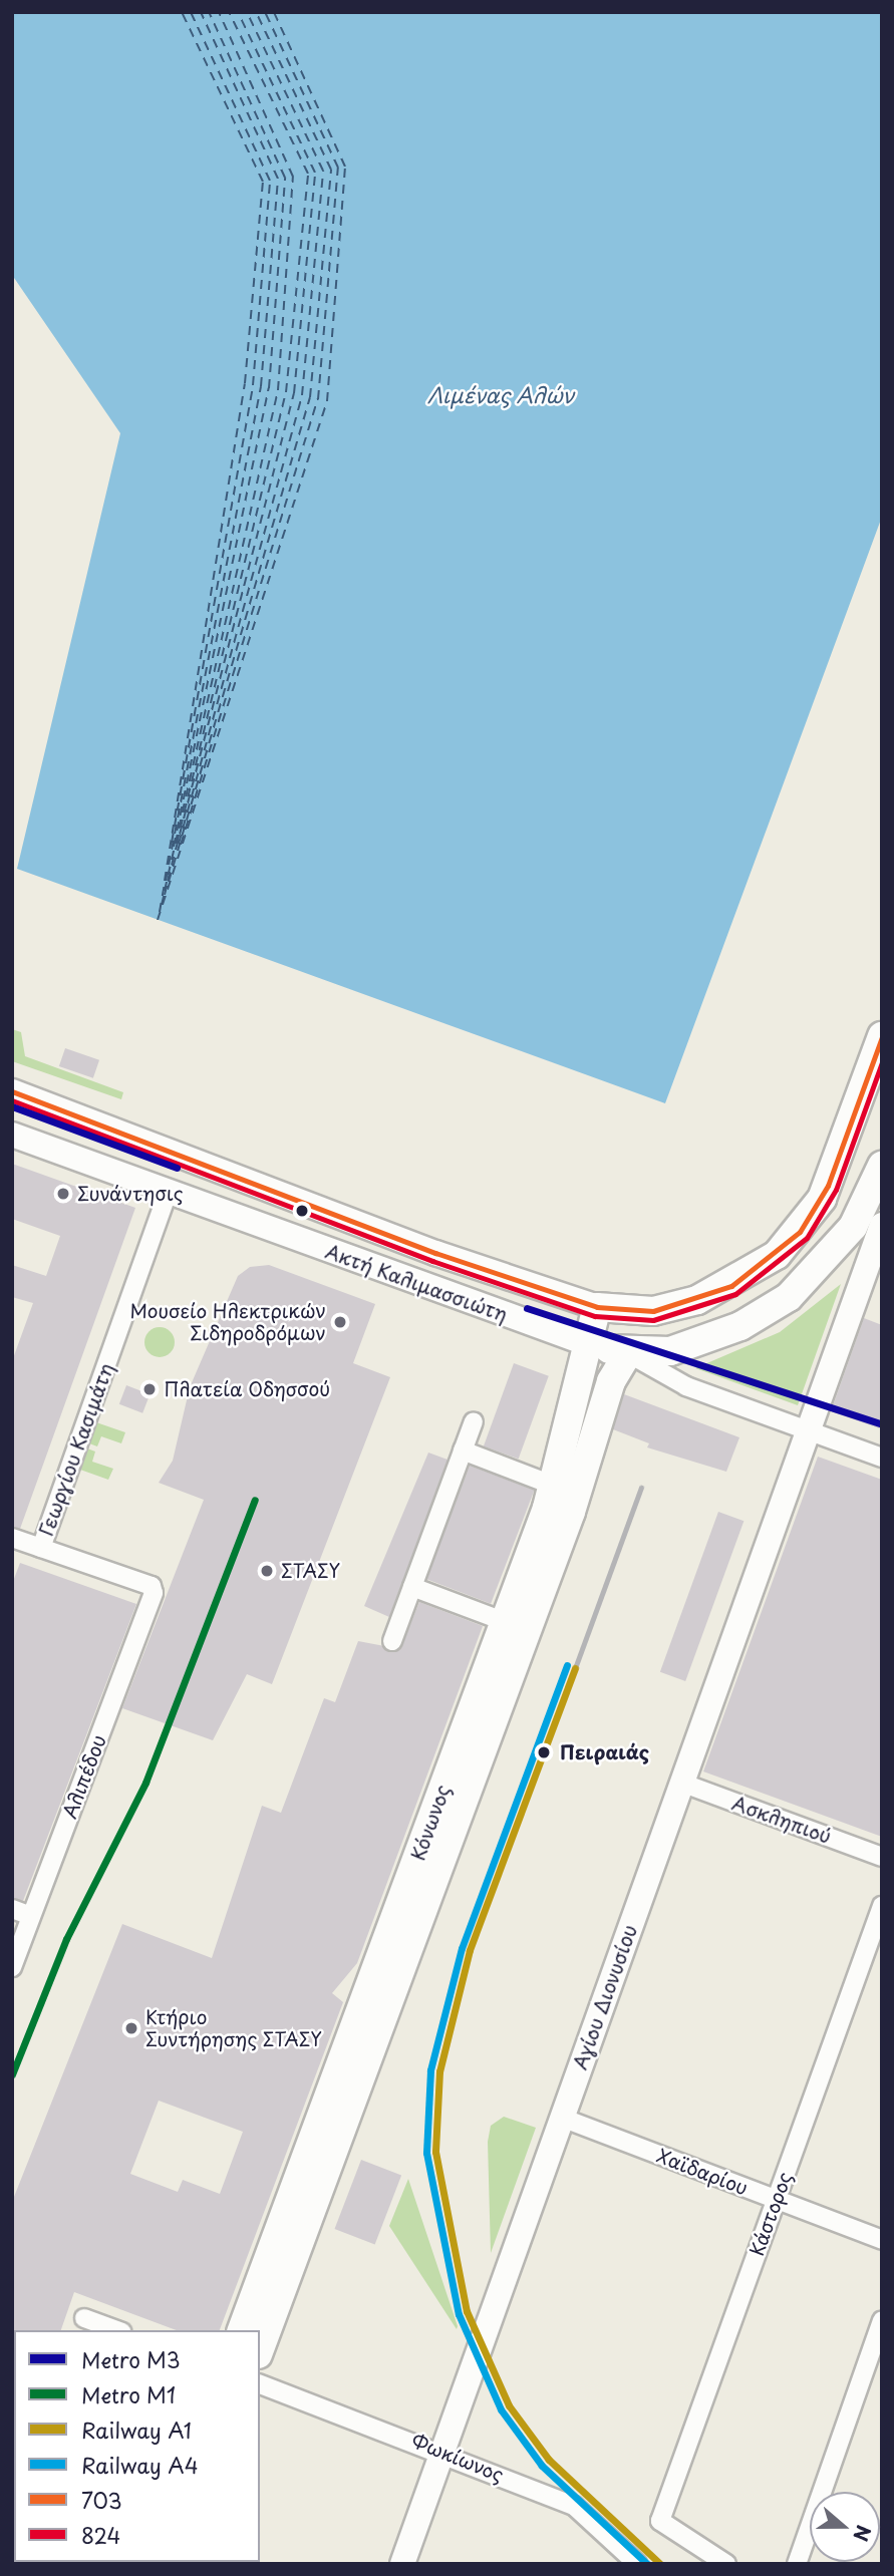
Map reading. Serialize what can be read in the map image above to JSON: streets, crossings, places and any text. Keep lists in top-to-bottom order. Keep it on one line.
{"streets":{"main road":["Ακτή Καλιμασσιώτη","Κόνωνος","Αγίου Διονυσίου"],"street":["Γεωργίου Κασιμάτη","Αλιπέδου","Ασκληπιού","Χαϊδαρίου","Κάστορος","Φωκίωνος"]},"crossings":[["Ακτή Καλιμασσιώτη","Γεωργίου Κασιμάτη"],["Ακτή Καλιμασσιώτη","Κόνωνος"],["Γεωργίου Κασιμάτη","Αλιπέδου"],["Ασκληπιού","Αγίου Διονυσίου"],["Αγίου Διονυσίου","Χαϊδαρίου"],["Αγίου Διονυσίου","Φωκίωνος"],["Χαϊδαρίου","Κάστορος"]],"water":["Λιμένας Αλών"],"places":["Συνάντησις","Μουσείο Ηλεκτρικών Σιδηροδρόμων","Πλατεία Οδησσού","ΣΤΑΣΥ","Πειραιάς","Κτήριο Συντήρησης ΣΤΑΣΥ"],"lines":["transit line 703","transit line 824","metro line Μ3","metro line Μ1","rail line A4","rail line A1"],"legend":["Metro Μ3","Metro Μ1","Railway A1","Railway A4","703","824"],"north":"right"}
